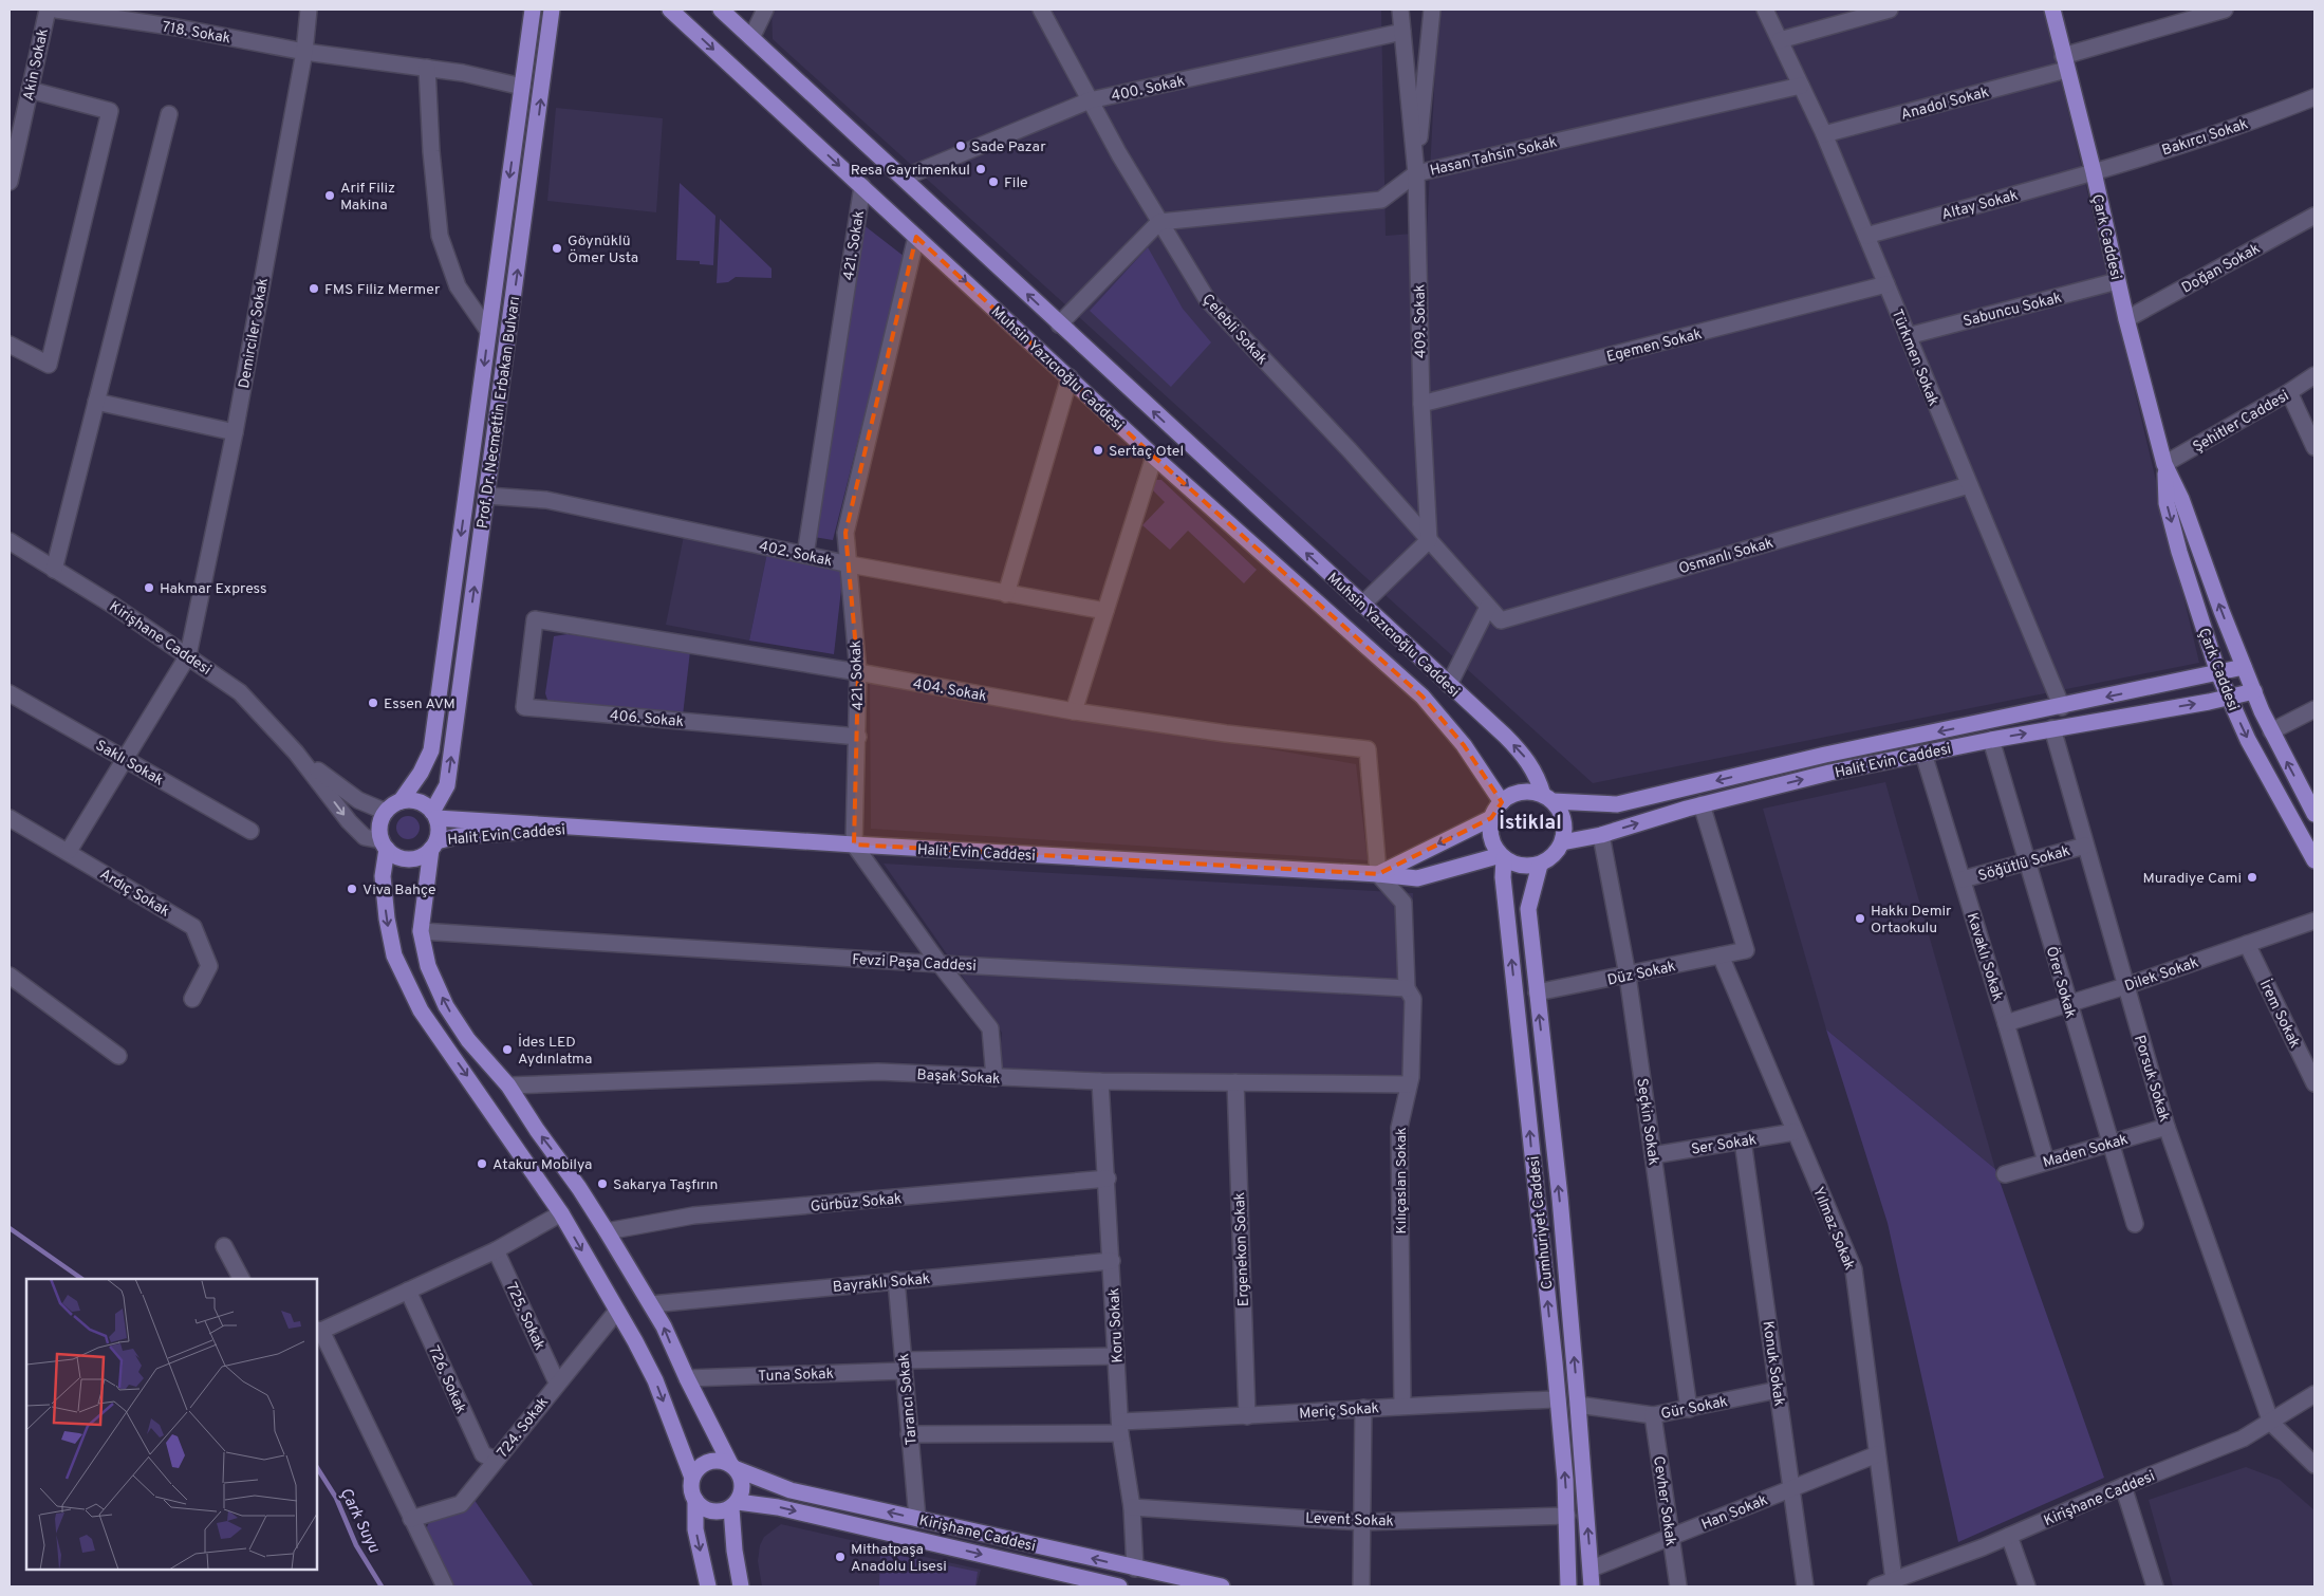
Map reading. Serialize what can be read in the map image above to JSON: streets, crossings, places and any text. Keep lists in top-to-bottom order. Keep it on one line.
{"streets":{"main road":["Çark Caddesi","Muhsin Yazıcıoğlu Caddesi","Prof. Dr. Necmettin Erbakan Bulvarı","Kirişhane Caddesi","Halit Evin Caddesi","Cumhuriyet Caddesi"],"street":["718. Sokak","Akin Sokak","400. Sokak","Anadol Sokak","Bakırcı Sokak","Hasan Tahsin Sokak","Altay Sokak","421. Sokak","Doğan Sokak","Sabuncu Sokak","409. Sokak","Çelebli Sokak","Demirciler Sokak","Egemen Sokak","Türkmen Sokak","Şehitler Caddesi","402. Sokak","Osmanlı Sokak","404. Sokak","406. Sokak","Saklı Sokak","Söğütlü Sokak","Ardıç Sokak","Kavaklı Sokak","Fevzi Paşa Caddesi","Düz Sokak","Dilek Sokak","Örer Sokak","İrem Sokak","Başak Sokak","Porsuk Sokak","Seçkin Sokak","Ser Sokak","Maden Sokak","Kılıçaslan Sokak","Gürbüz Sokak","Yılmaz Sokak","Ergenekon Sokak","Bayraklı Sokak","725. Sokak","Koru Sokak","Konuk Sokak","Tuna Sokak","726. Sokak","Tarancı Sokak","Gür Sokak","Meriç Sokak","724. Sokak","Cevher Sokak","Han Sokak","Levent Sokak"]},"crossings":[["718. Sokak","Demirciler Sokak"],["718. Sokak","Prof. Dr. Necmettin Erbakan Bulvarı"],["400. Sokak","409. Sokak"],["400. Sokak","Çelebli Sokak"],["400. Sokak","Muhsin Yazıcıoğlu Caddesi"],["Anadol Sokak","Çark Caddesi"],["Anadol Sokak","Türkmen Sokak"],["Bakırcı Sokak","Altay Sokak"],["Bakırcı Sokak","Çark Caddesi"],["Hasan Tahsin Sokak","409. Sokak"],["Hasan Tahsin Sokak","Çelebli Sokak"],["Hasan Tahsin Sokak","Türkmen Sokak"],["Altay Sokak","Çark Caddesi"],["Altay Sokak","Türkmen Sokak"],["Çark Caddesi","Doğan Sokak"],["Çark Caddesi","Sabuncu Sokak"],["Çark Caddesi","Şehitler Caddesi"],["Çark Caddesi","Halit Evin Caddesi"],["421. Sokak","Muhsin Yazıcıoğlu Caddesi"],["421. Sokak","402. Sokak"],["421. Sokak","404. Sokak"],["421. Sokak","406. Sokak"],["421. Sokak","Halit Evin Caddesi"],["Sabuncu Sokak","Türkmen Sokak"],["409. Sokak","Çelebli Sokak"],["409. Sokak","Egemen Sokak"],["Çelebli Sokak","Osmanlı Sokak"],["Demirciler Sokak","Kirişhane Caddesi"],["Demirciler Sokak","Saklı Sokak"],["Demirciler Sokak","Ardıç Sokak"],["Egemen Sokak","Türkmen Sokak"],["Türkmen Sokak","Osmanlı Sokak"],["Türkmen Sokak","Halit Evin Caddesi"],["Muhsin Yazıcıoğlu Caddesi","Halit Evin Caddesi"],["Muhsin Yazıcıoğlu Caddesi","Cumhuriyet Caddesi"],["Prof. Dr. Necmettin Erbakan Bulvarı","402. Sokak"],["Prof. Dr. Necmettin Erbakan Bulvarı","Kirişhane Caddesi"],["Prof. Dr. Necmettin Erbakan Bulvarı","Halit Evin Caddesi"],["Kirişhane Caddesi","Halit Evin Caddesi"],["Kirişhane Caddesi","Porsuk Sokak"],["Kirişhane Caddesi","Yılmaz Sokak"],["Kirişhane Caddesi","Koru Sokak"],["Kirişhane Caddesi","Tarancı Sokak"],["404. Sokak","406. Sokak"],["404. Sokak","Halit Evin Caddesi"],["404. Sokak","Kılıçaslan Sokak"],["Halit Evin Caddesi","Kavaklı Sokak"],["Halit Evin Caddesi","Düz Sokak"],["Halit Evin Caddesi","Örer Sokak"],["Halit Evin Caddesi","Porsuk Sokak"],["Halit Evin Caddesi","Seçkin Sokak"],["Halit Evin Caddesi","Kılıçaslan Sokak"],["Halit Evin Caddesi","Cumhuriyet Caddesi"],["Söğütlü Sokak","Kavaklı Sokak"],["Söğütlü Sokak","Örer Sokak"],["Söğütlü Sokak","Porsuk Sokak"],["Kavaklı Sokak","Dilek Sokak"],["Kavaklı Sokak","Maden Sokak"],["Fevzi Paşa Caddesi","Kılıçaslan Sokak"],["Düz Sokak","Seçkin Sokak"],["Düz Sokak","Cumhuriyet Caddesi"],["Düz Sokak","Yılmaz Sokak"],["Dilek Sokak","Örer Sokak"],["Dilek Sokak","İrem Sokak"],["Dilek Sokak","Porsuk Sokak"],["Örer Sokak","Maden Sokak"],["Başak Sokak","Kılıçaslan Sokak"],["Başak Sokak","Ergenekon Sokak"],["Başak Sokak","Koru Sokak"],["Porsuk Sokak","Maden Sokak"],["Seçkin Sokak","Ser Sokak"],["Seçkin Sokak","Gür Sokak"],["Ser Sokak","Yılmaz Sokak"],["Ser Sokak","Konuk Sokak"],["Kılıçaslan Sokak","Meriç Sokak"],["Gürbüz Sokak","Koru Sokak"],["Cumhuriyet Caddesi","Gür Sokak"],["Cumhuriyet Caddesi","Meriç Sokak"],["Cumhuriyet Caddesi","Han Sokak"],["Cumhuriyet Caddesi","Levent Sokak"],["Yılmaz Sokak","Han Sokak"],["Ergenekon Sokak","Meriç Sokak"],["Bayraklı Sokak","Koru Sokak"],["Bayraklı Sokak","Tarancı Sokak"],["725. Sokak","724. Sokak"],["Koru Sokak","Tuna Sokak"],["Koru Sokak","Meriç Sokak"],["Koru Sokak","Levent Sokak"],["Konuk Sokak","Gür Sokak"],["Konuk Sokak","Han Sokak"],["Tuna Sokak","Tarancı Sokak"],["726. Sokak","724. Sokak"],["Tarancı Sokak","Meriç Sokak"],["Gür Sokak","Cevher Sokak"],["Cevher Sokak","Han Sokak"]],"one_way":["Cumhuriyet Caddesi"],"districts":["İstiklal"],"water":["Çark Suyu"],"places":["Sade Pazar","Resa Gayrimenkul","File","Arif Filiz Makina","Göynüklü Ömer Usta","FMS Filiz Mermer","Sertaç Otel","Hakmar Express","Essen AVM","Muradiye Cami","Viva Bahçe","Hakkı Demir Ortaokulu","İdes LED Aydınlatma","Atakur Mobilya","Sakarya Taşfırın","Mithatpaşa Anadolu Lisesi"]}
